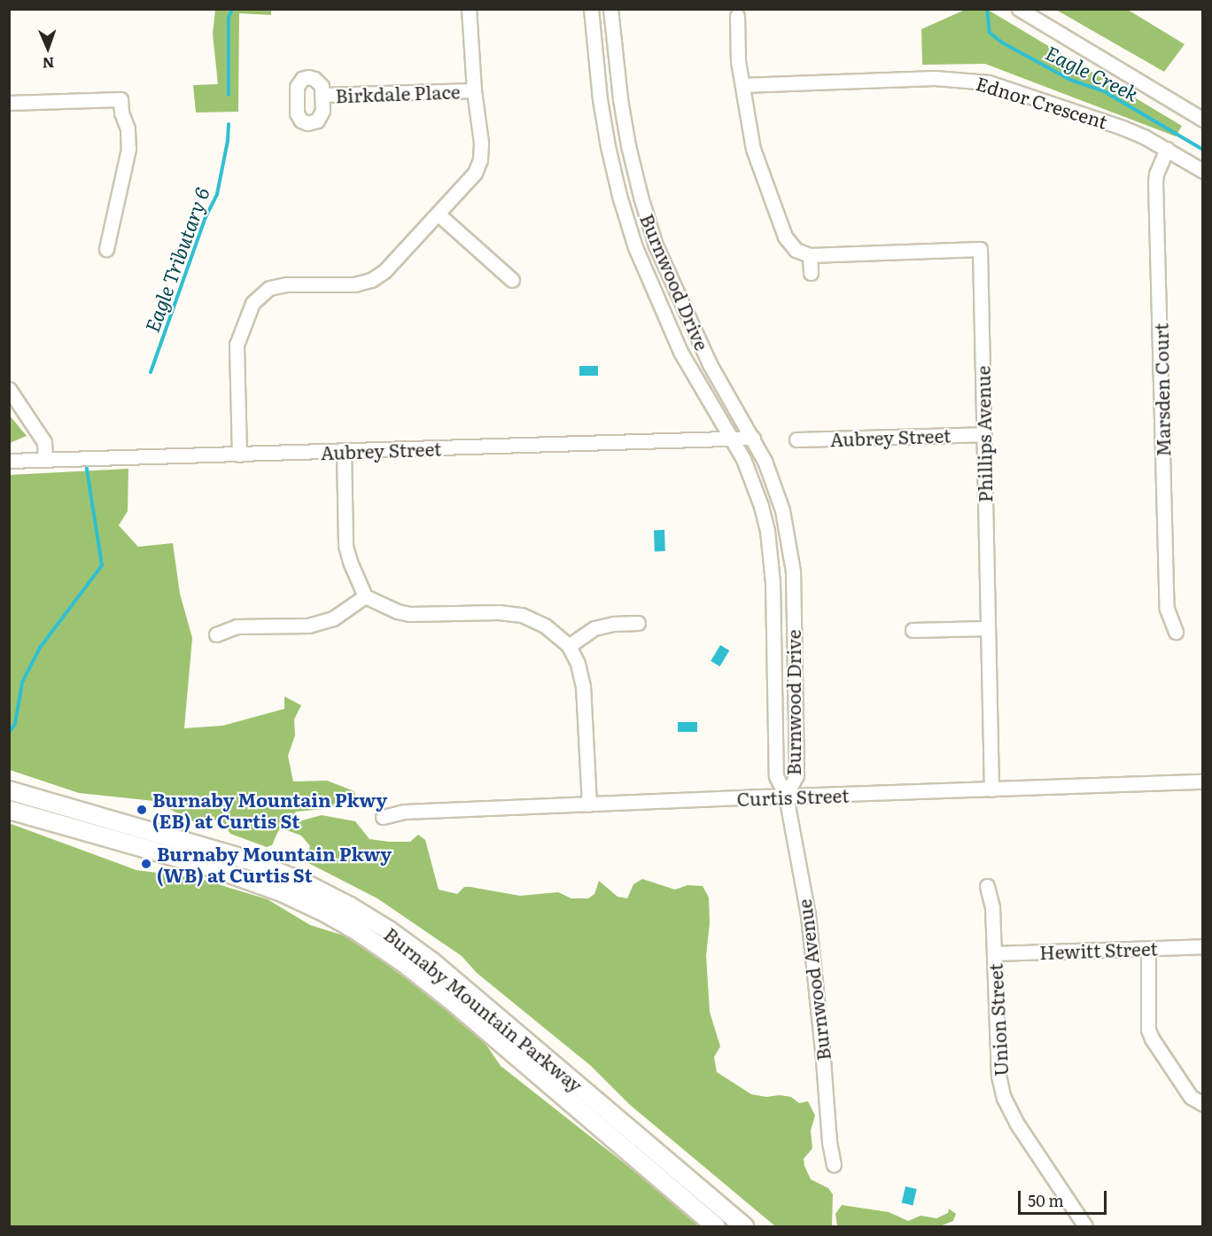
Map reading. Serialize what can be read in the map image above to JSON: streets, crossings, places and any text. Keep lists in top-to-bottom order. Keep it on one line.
{"streets":{"main road":["Burnaby Mountain Parkway"],"street":["Birkdale Place","Ednor Crescent","Burnwood Drive","Marsden Court","Phillips Avenue","Aubrey Street","Curtis Street","Hewitt Street","Burnwood Avenue","Union Street"]},"crossings":[["Ednor Crescent","Marsden Court"],["Burnwood Drive","Aubrey Street"],["Burnwood Drive","Curtis Street"],["Burnwood Drive","Burnwood Avenue"],["Phillips Avenue","Aubrey Street"],["Phillips Avenue","Curtis Street"],["Curtis Street","Burnwood Avenue"],["Hewitt Street","Union Street"]],"water":["Eagle Creek","Eagle Tributary 6"],"places":["Burnaby Mountain Pkwy (EB) at Curtis St","Burnaby Mountain Pkwy (WB) at Curtis St"],"scale_bar":"50 m","north":"bottom"}
